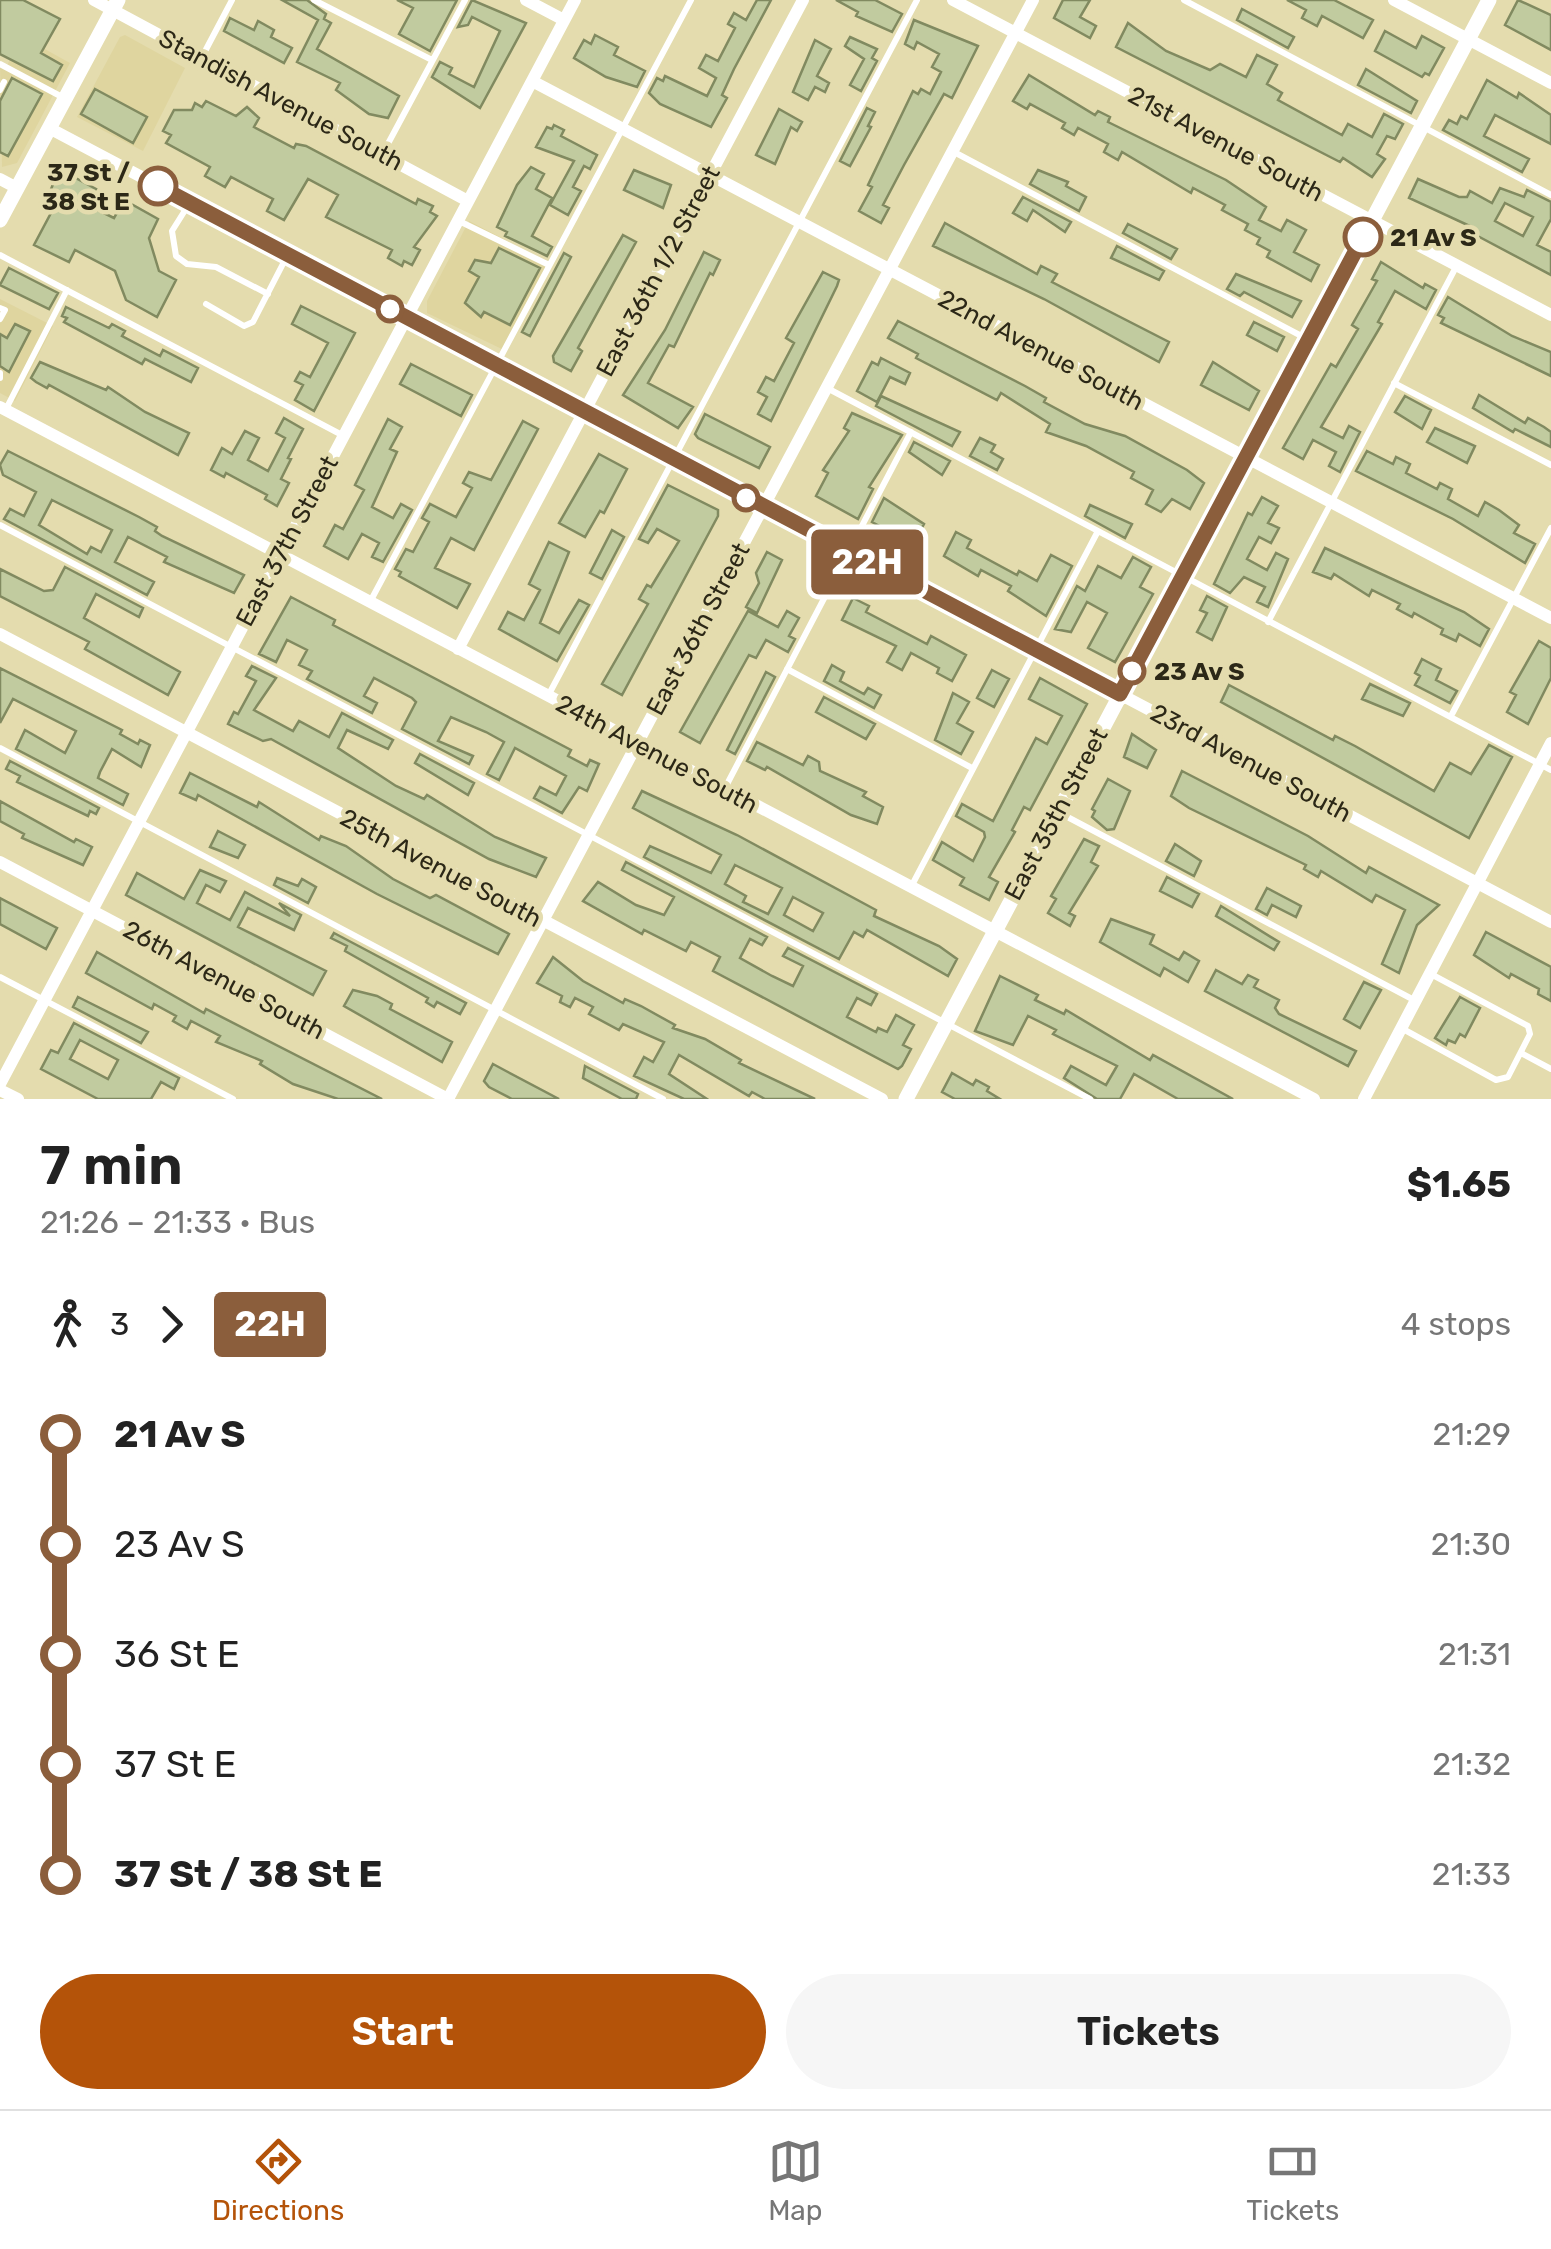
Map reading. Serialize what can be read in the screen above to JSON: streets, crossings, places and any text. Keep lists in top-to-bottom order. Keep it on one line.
{"streets":{"street":["Standish Avenue South","21st Avenue South","East 36th 1/2 Street","22nd Avenue South","East 37th Street","East 36th Street","24th Avenue South","23rd Avenue South","East 35th Street","25th Avenue South","26th Avenue South"]},"crossings":[["Standish Avenue South","East 37th Street"],["21st Avenue South","East 36th Street"],["21st Avenue South","East 35th Street"],["East 36th 1/2 Street","22nd Avenue South"],["East 36th 1/2 Street","24th Avenue South"],["East 36th 1/2 Street","23rd Avenue South"],["22nd Avenue South","East 37th Street"],["22nd Avenue South","East 36th Street"],["22nd Avenue South","East 35th Street"],["East 37th Street","24th Avenue South"],["East 37th Street","23rd Avenue South"],["East 37th Street","25th Avenue South"],["East 37th Street","26th Avenue South"],["East 36th Street","24th Avenue South"],["East 36th Street","23rd Avenue South"],["East 36th Street","25th Avenue South"],["East 36th Street","26th Avenue South"],["24th Avenue South","East 35th Street"],["23rd Avenue South","East 35th Street"]],"places":["37 St / 38 St E","21 Av S","23 Av S"],"lines":["bus line 22H"],"page":{"on_map":"22H","heading":["7 min","21:26 – 21:33 · Bus","$1.65"],"legs":["3","22H","4 stops"],"list":[{"name":"21 Av S","value":"21:29"},{"name":"23 Av S","value":"21:30"},{"name":"36 St E","value":"21:31"},{"name":"37 St E","value":"21:32"},{"name":"37 St / 38 St E","value":"21:33"}],"buttons":["Start","Tickets"],"tabs":["Directions","Map","Tickets"]}}
